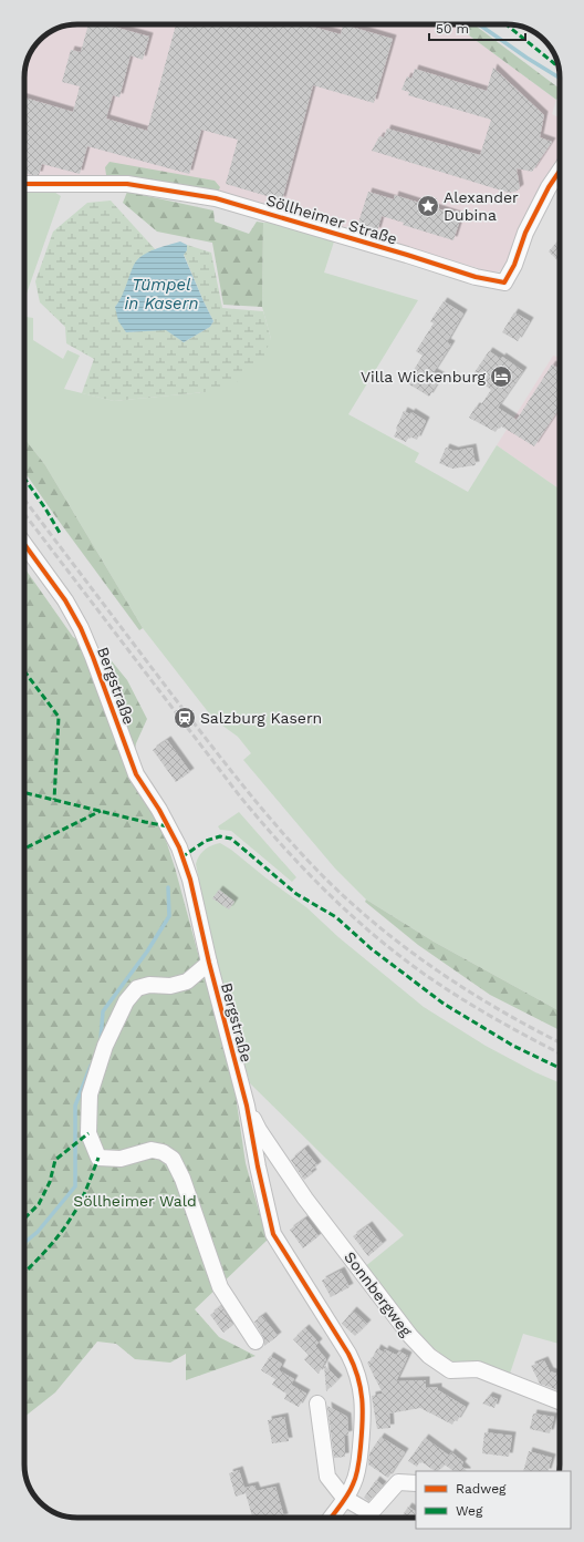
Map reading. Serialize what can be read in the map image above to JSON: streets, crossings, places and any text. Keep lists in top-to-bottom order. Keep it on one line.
{"streets":{"street":["Söllheimer Straße","Bergstraße","Sonnbergweg"]},"crossings":[["Bergstraße","Sonnbergweg"]],"water":["Tümpel in Kasern"],"parks":["Söllheimer Wald"],"places":{"place":["Alexander Dubina"],"hotel":["Villa Wickenburg"],"station":["Salzburg Kasern"]},"legend":["Radweg","Weg"],"scale_bar":"50 m"}
